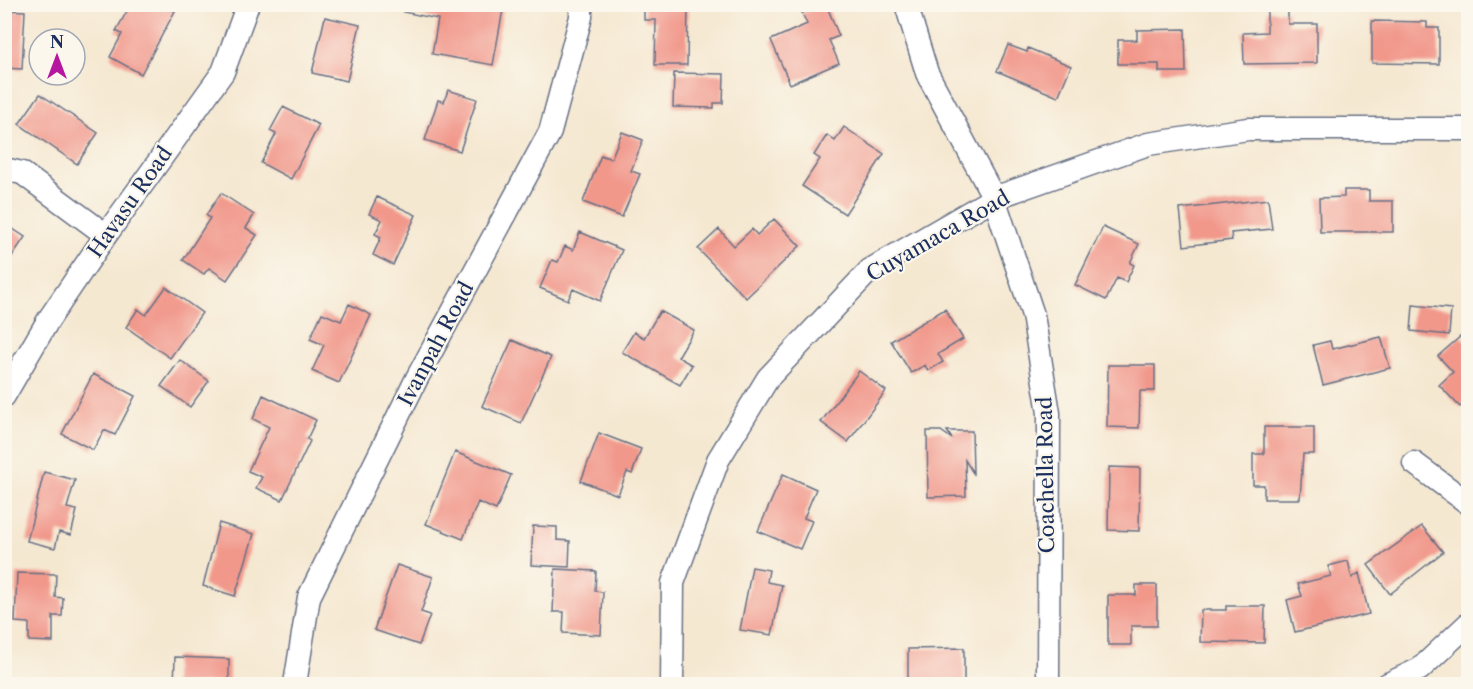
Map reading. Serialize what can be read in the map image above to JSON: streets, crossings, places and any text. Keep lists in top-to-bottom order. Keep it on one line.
{"streets":{"street":["Havasu Road","Cuyamaca Road","Ivanpah Road","Coachella Road"]},"crossings":[["Cuyamaca Road","Coachella Road"]],"north":"top"}
